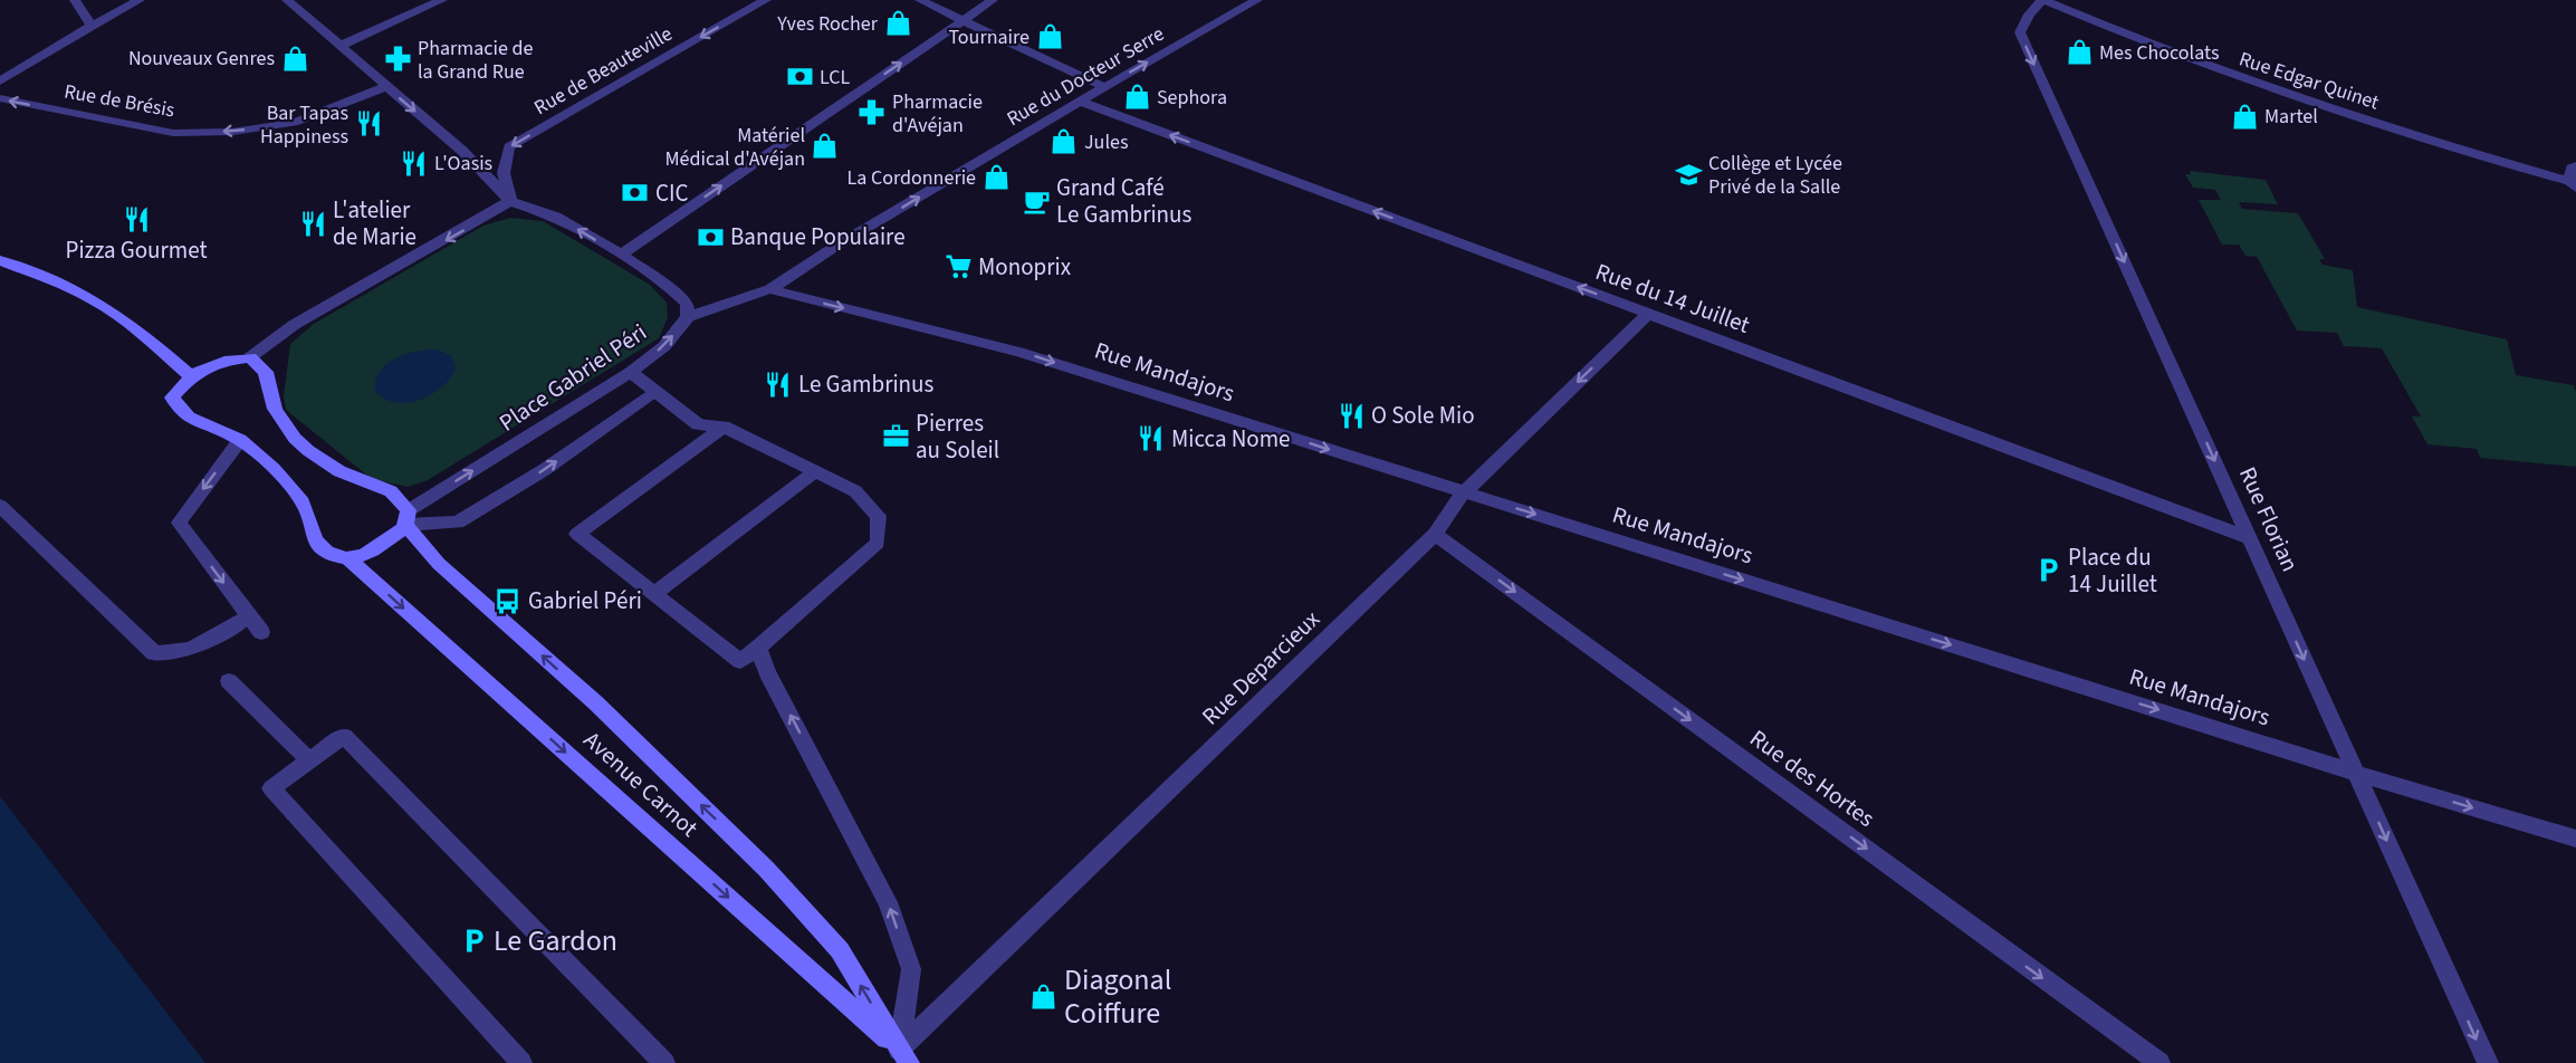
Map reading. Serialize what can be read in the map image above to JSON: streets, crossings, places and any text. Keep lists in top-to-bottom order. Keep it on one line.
{"streets":{"main road":["Avenue Carnot"],"street":["Rue de Beauteville","Rue du Docteur Serre","Rue Edgar Quinet","Rue de Brésis","Rue du 14 Juillet","Rue Mandajors","Place Gabriel Péri","Rue Florian","Rue Deparcieux","Rue des Hortes"]},"crossings":[["Rue du Docteur Serre","Rue du 14 Juillet"],["Rue du Docteur Serre","Rue Mandajors"],["Rue du Docteur Serre","Place Gabriel Péri"],["Rue Edgar Quinet","Rue Florian"],["Rue du 14 Juillet","Rue Florian"],["Rue du 14 Juillet","Rue Deparcieux"],["Rue Mandajors","Rue Florian"],["Rue Mandajors","Rue Deparcieux"],["Place Gabriel Péri","Avenue Carnot"],["Rue Deparcieux","Rue des Hortes"],["Rue Deparcieux","Avenue Carnot"]],"one_way":["Rue de Brésis","Rue du 14 Juillet","Rue Mandajors","Rue Florian","Rue des Hortes"],"places":{"shop":["Yves Rocher","Tournaire","Mes Chocolats","Nouveaux Genres","Sephora","Martel","Jules","Matériel Médical d'Avéjan","La Cordonnerie","Diagonal Coiffure"],"pharmacy":["Pharmacie de la Grand Rue","Pharmacie d'Avéjan"],"bank":["LCL","CIC","Banque Populaire"],"restaurant":["Bar Tapas Happiness","L'Oasis","Pizza Gourmet","L'atelier de Marie","Le Gambrinus","O Sole Mio","Micca Nome"],"school or university":["Collège et Lycée Privé de la Salle"],"cafe":["Grand Café Le Gambrinus"],"supermarket":["Monoprix"],"office":["Pierres au Soleil"],"parking":["Place du 14 Juillet","Le Gardon"],"bus stop":["Gabriel Péri"]}}
